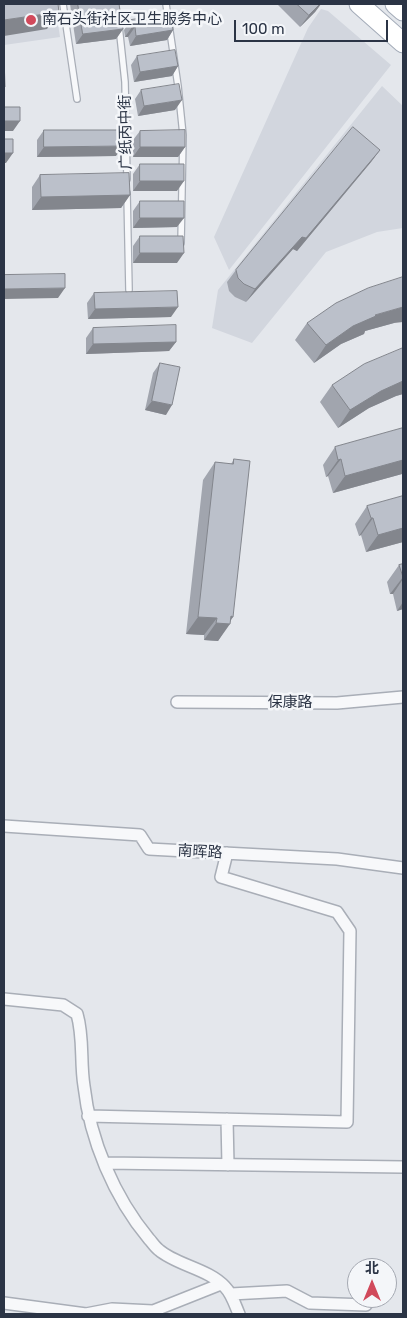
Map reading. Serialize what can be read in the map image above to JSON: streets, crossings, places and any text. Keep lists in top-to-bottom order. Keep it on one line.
{"streets":{"street":["保康路","南晖路"],"lane":["广纸丙中街"]},"places":["南石头街社区卫生服务中心"],"scale_bar":"100 m","north":"top"}
